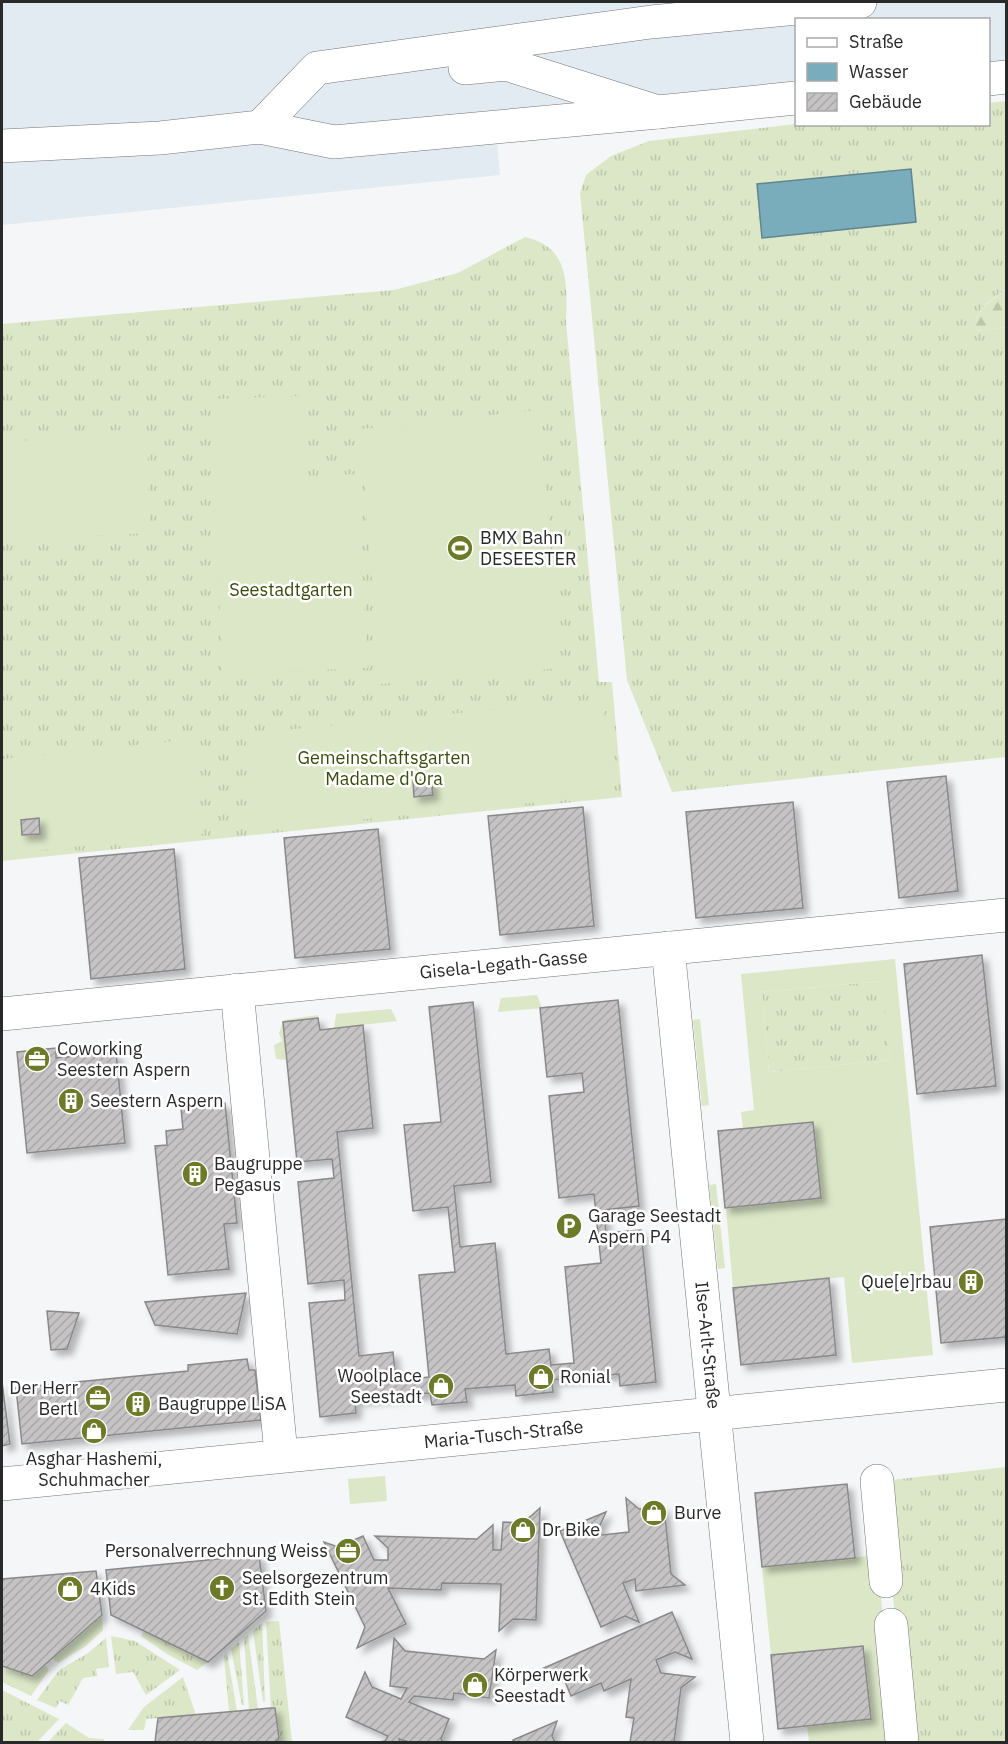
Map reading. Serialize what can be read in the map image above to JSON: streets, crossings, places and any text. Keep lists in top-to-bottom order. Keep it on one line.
{"streets":{"street":["Gisela-Legath-Gasse","Ilse-Arlt-Straße","Maria-Tusch-Straße"]},"crossings":[["Gisela-Legath-Gasse","Ilse-Arlt-Straße"],["Ilse-Arlt-Straße","Maria-Tusch-Straße"]],"parks":["Seestadtgarten","Gemeinschaftsgarten Madame d'Ora"],"places":{"sports":["BMX Bahn DESEESTER"],"office":["Coworking Seestern Aspern","Der Herr Bertl","Personalverrechnung Weiss"],"building":["Seestern Aspern","Baugruppe Pegasus","Que[e]rbau","Baugruppe LiSA"],"parking":["Garage Seestadt Aspern P4"],"shop":["Ronial","Woolplace Seestadt","Asghar Hashemi, Schuhmacher","Burve","Dr Bike","4Kids","Körperwerk Seestadt"],"church":["Seelsorgezentrum St. Edith Stein"]},"legend":["Straße","Wasser","Gebäude"]}
